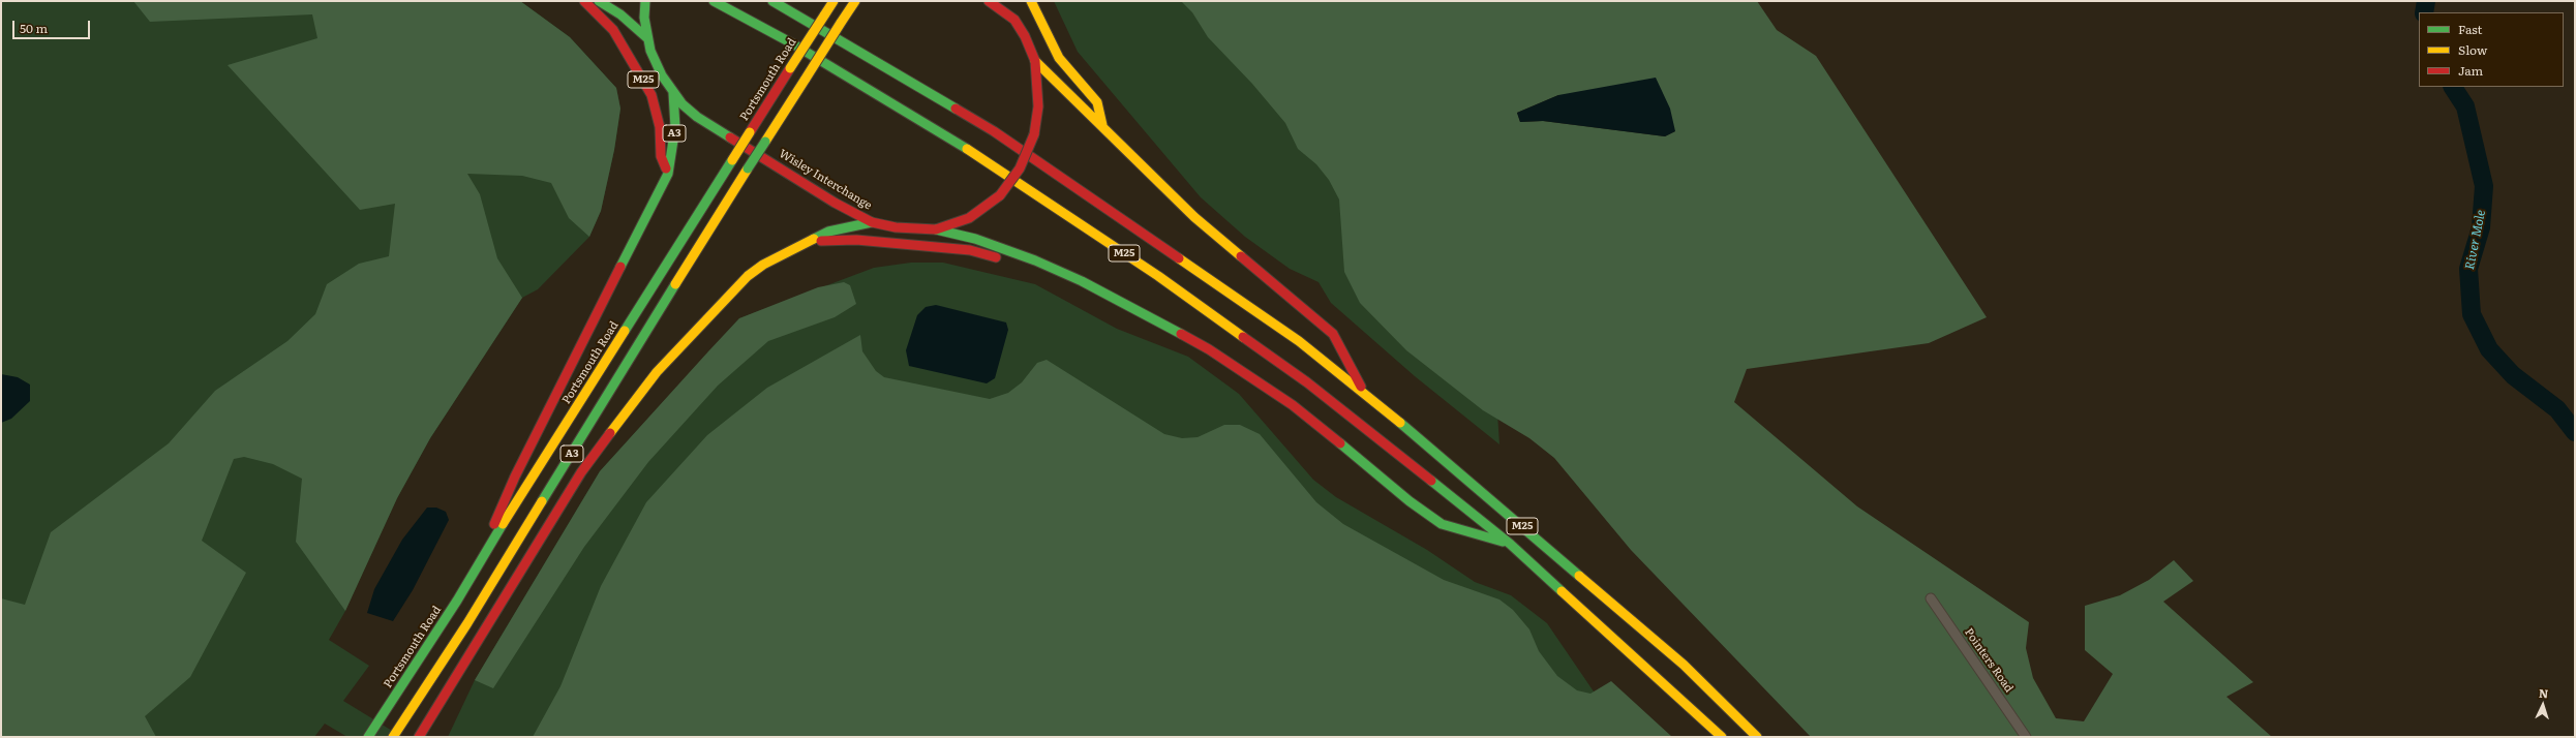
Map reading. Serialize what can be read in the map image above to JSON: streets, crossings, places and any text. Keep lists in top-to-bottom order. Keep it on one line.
{"streets":{"highway":["M25","Portsmouth Road","A3","Wisley Interchange"],"street":["Pointers Road"]},"crossings":[["M25","A3"],["M25","Wisley Interchange"],["Portsmouth Road","A3"],["A3","Wisley Interchange"]],"water":["River Mole"],"legend":["Fast","Slow","Jam"],"scale_bar":"50 m","north":"top"}
